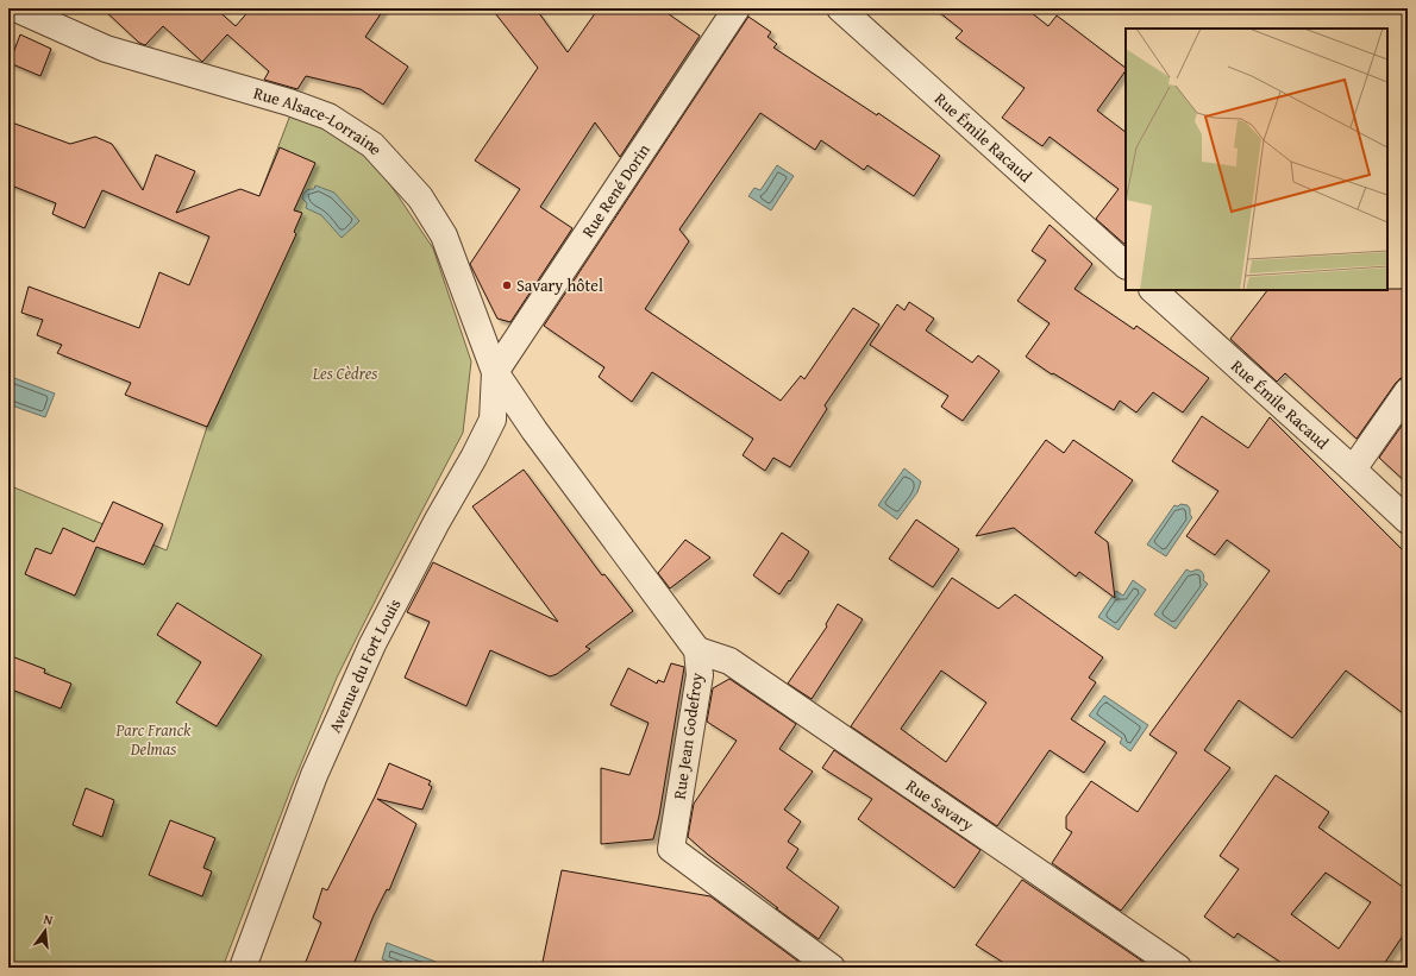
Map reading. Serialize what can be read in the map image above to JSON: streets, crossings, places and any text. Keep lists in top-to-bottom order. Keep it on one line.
{"streets":{"street":["Rue Alsace-Lorraine","Rue Émile Racaud","Rue René Dorin","Avenue du Fort Louis","Rue Jean Godefroy","Rue Savary"]},"crossings":[["Rue Alsace-Lorraine","Rue René Dorin"],["Rue Alsace-Lorraine","Avenue du Fort Louis"],["Rue Alsace-Lorraine","Rue Jean Godefroy"],["Rue René Dorin","Avenue du Fort Louis"],["Rue René Dorin","Rue Jean Godefroy"],["Avenue du Fort Louis","Rue Jean Godefroy"],["Rue Jean Godefroy","Rue Savary"]],"parks":["Les Cèdres","Parc Franck Delmas"],"places":["Savary hôtel"],"north":"top"}
